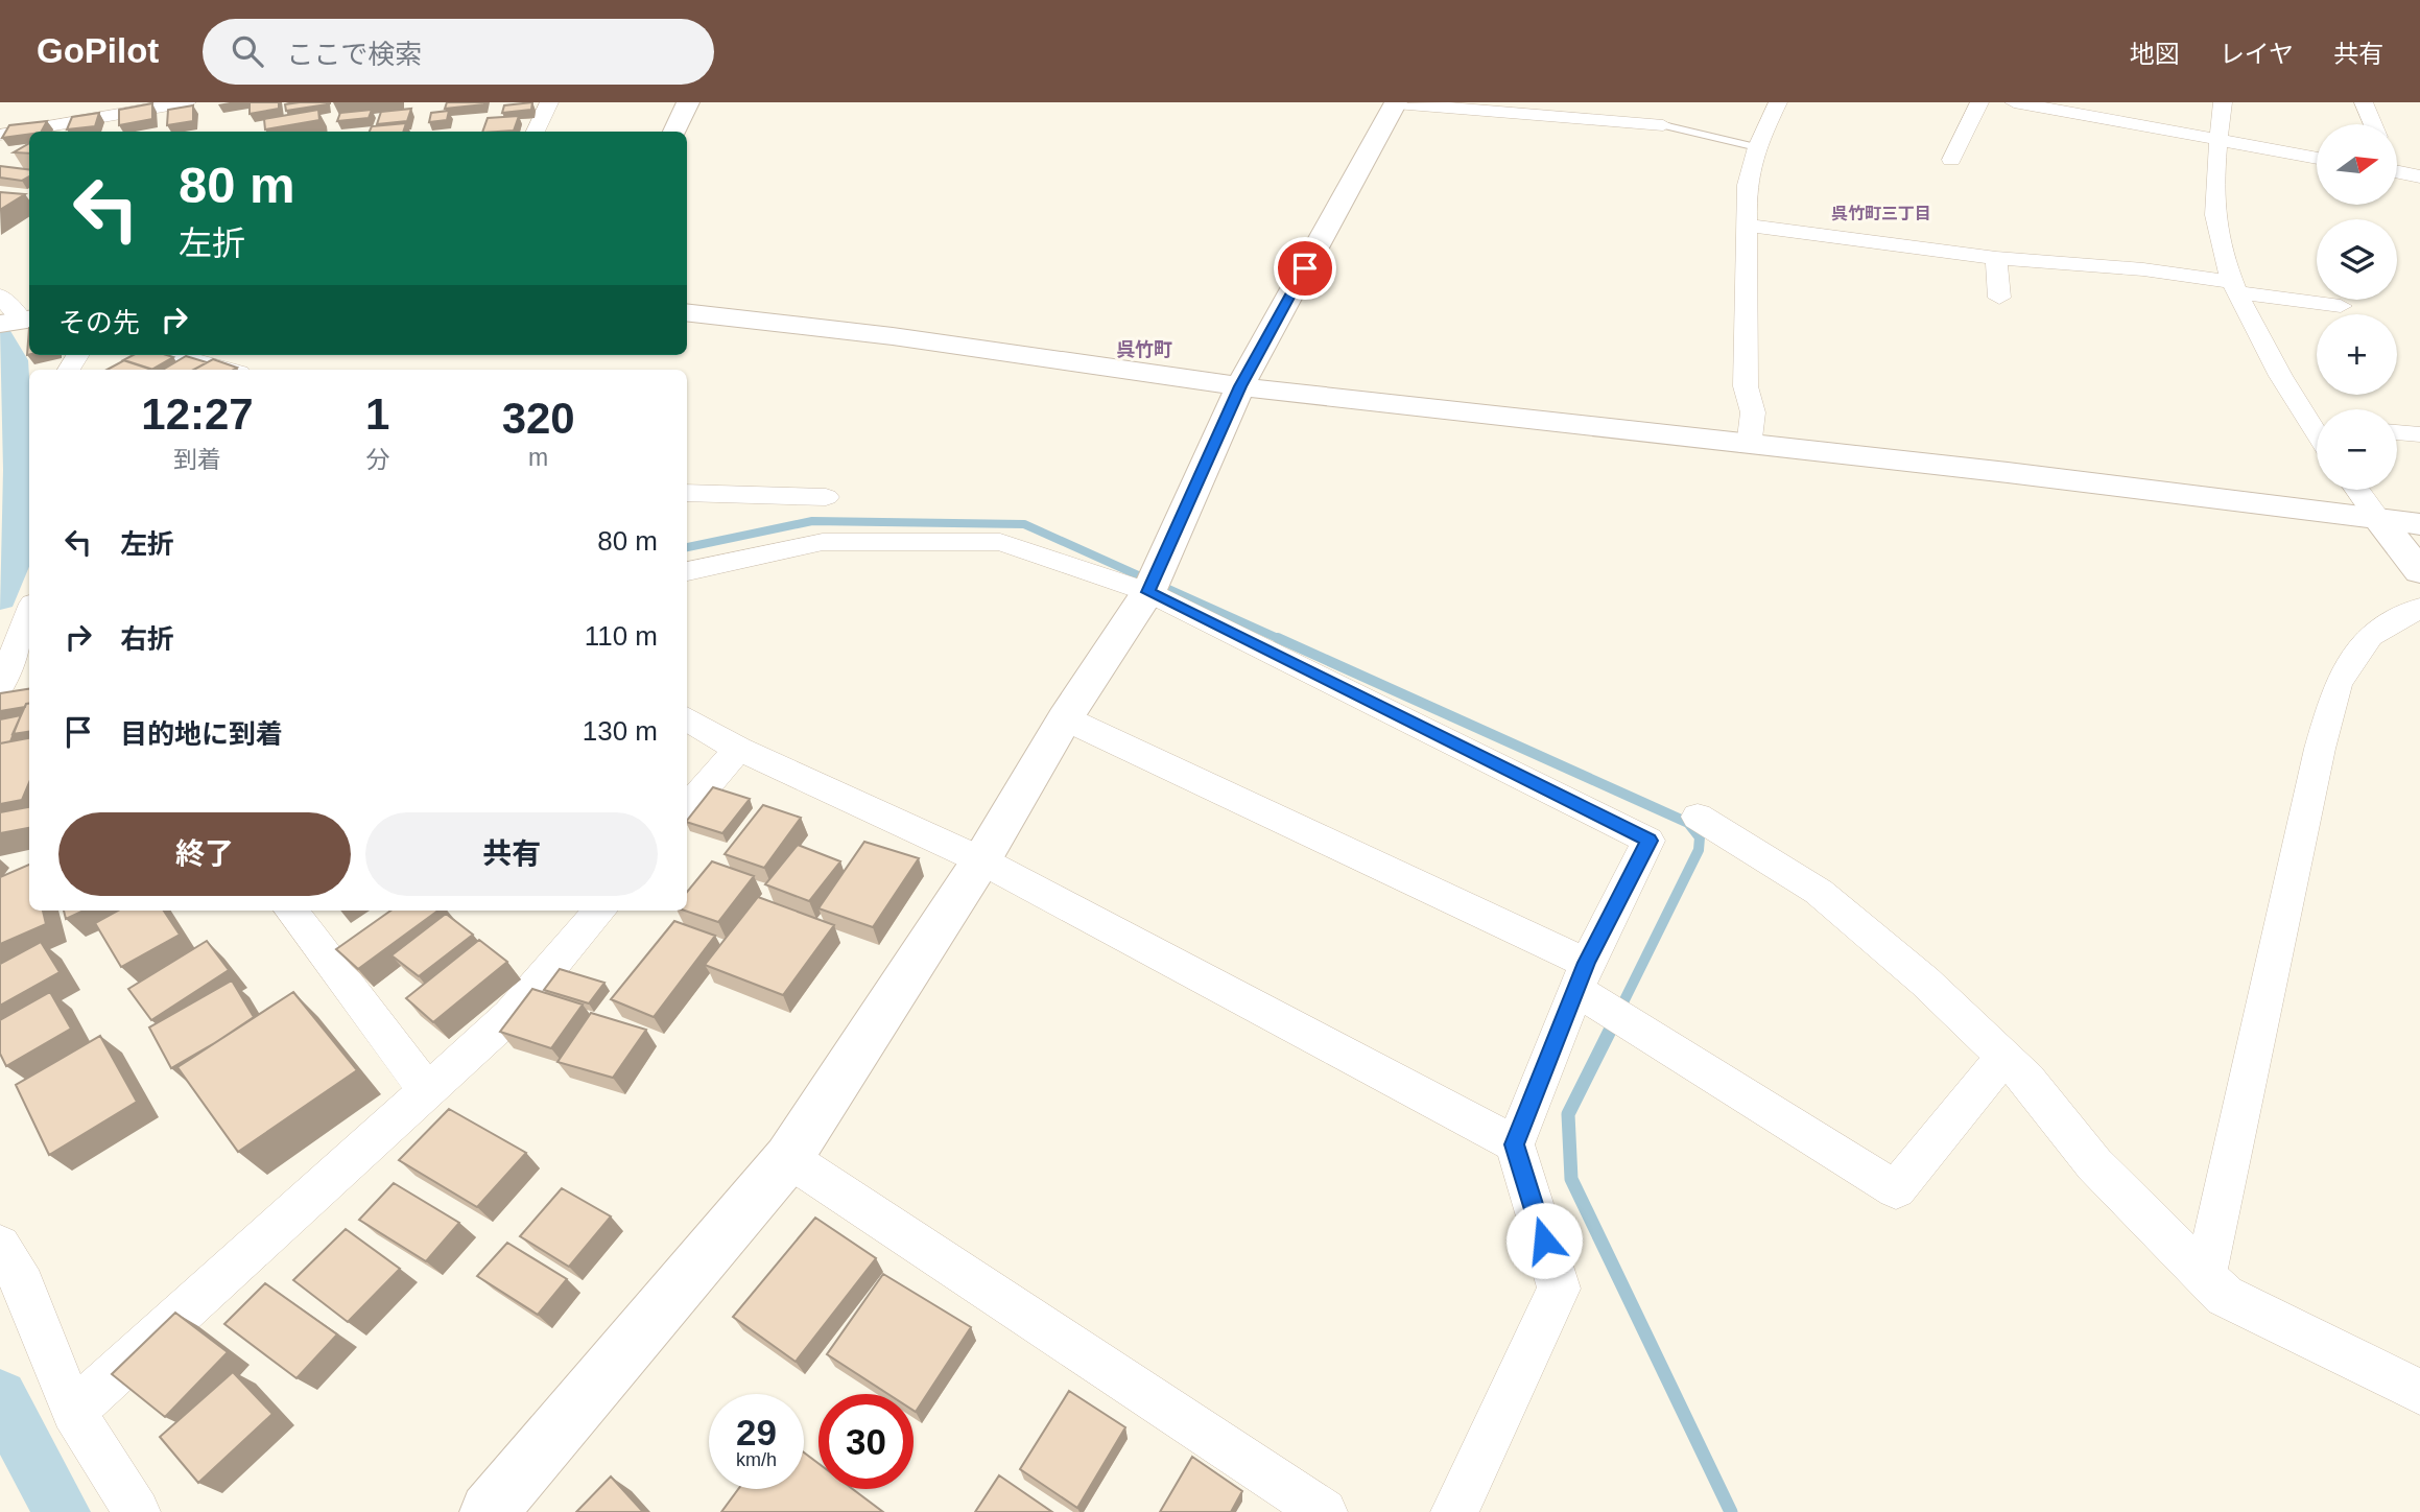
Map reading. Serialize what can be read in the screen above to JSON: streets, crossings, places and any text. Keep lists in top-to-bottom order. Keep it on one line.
{"districts":["呉竹町三丁目","呉竹町"],"north":"right","page":{"header":"GoPilot","search":"ここで検索","nav":["地図","レイヤ","共有"],"map_buttons":["+","−"],"turn":["80 m","左折"],"then":"その先","eta":["12:27","到着","1","分","320","m"],"list":[{"name":"左折","value":"80 m"},{"name":"右折","value":"110 m"},{"name":"目的地に到着","value":"130 m"}],"buttons":["終了","共有"],"speed":"29 km/h","limit":"30"}}
